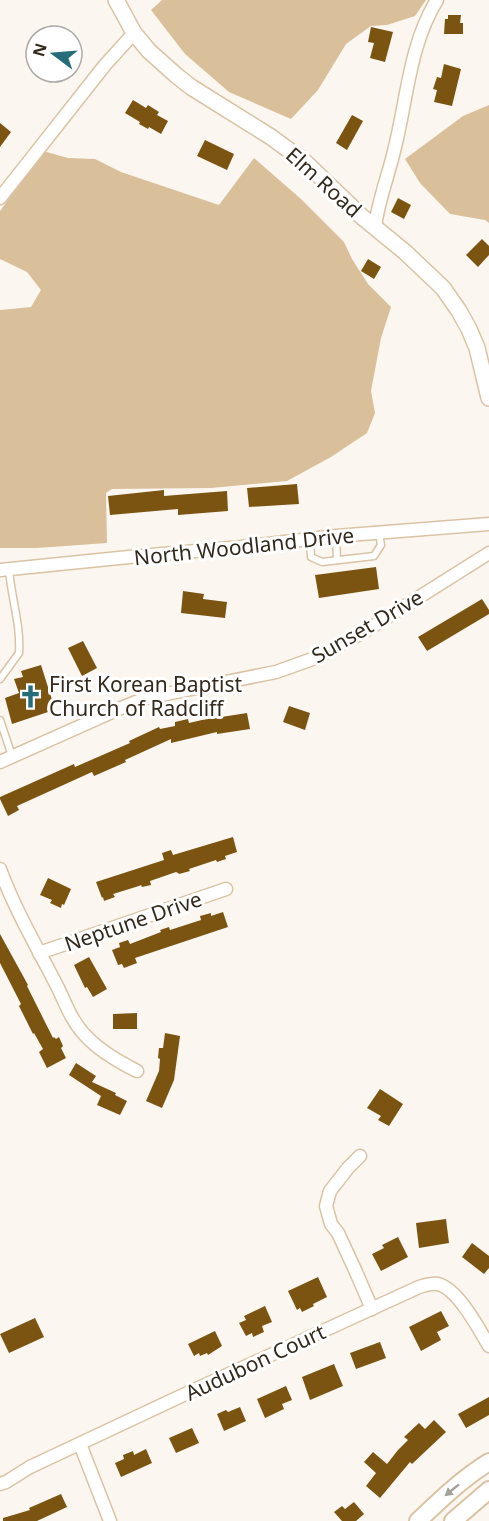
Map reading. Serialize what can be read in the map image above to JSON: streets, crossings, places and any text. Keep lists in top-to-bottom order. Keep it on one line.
{"streets":{"street":["Elm Road","North Woodland Drive","Sunset Drive","Neptune Drive","Audubon Court"]},"places":{"church":["First Korean Baptist Church of Radcliff"]},"north":"left"}
